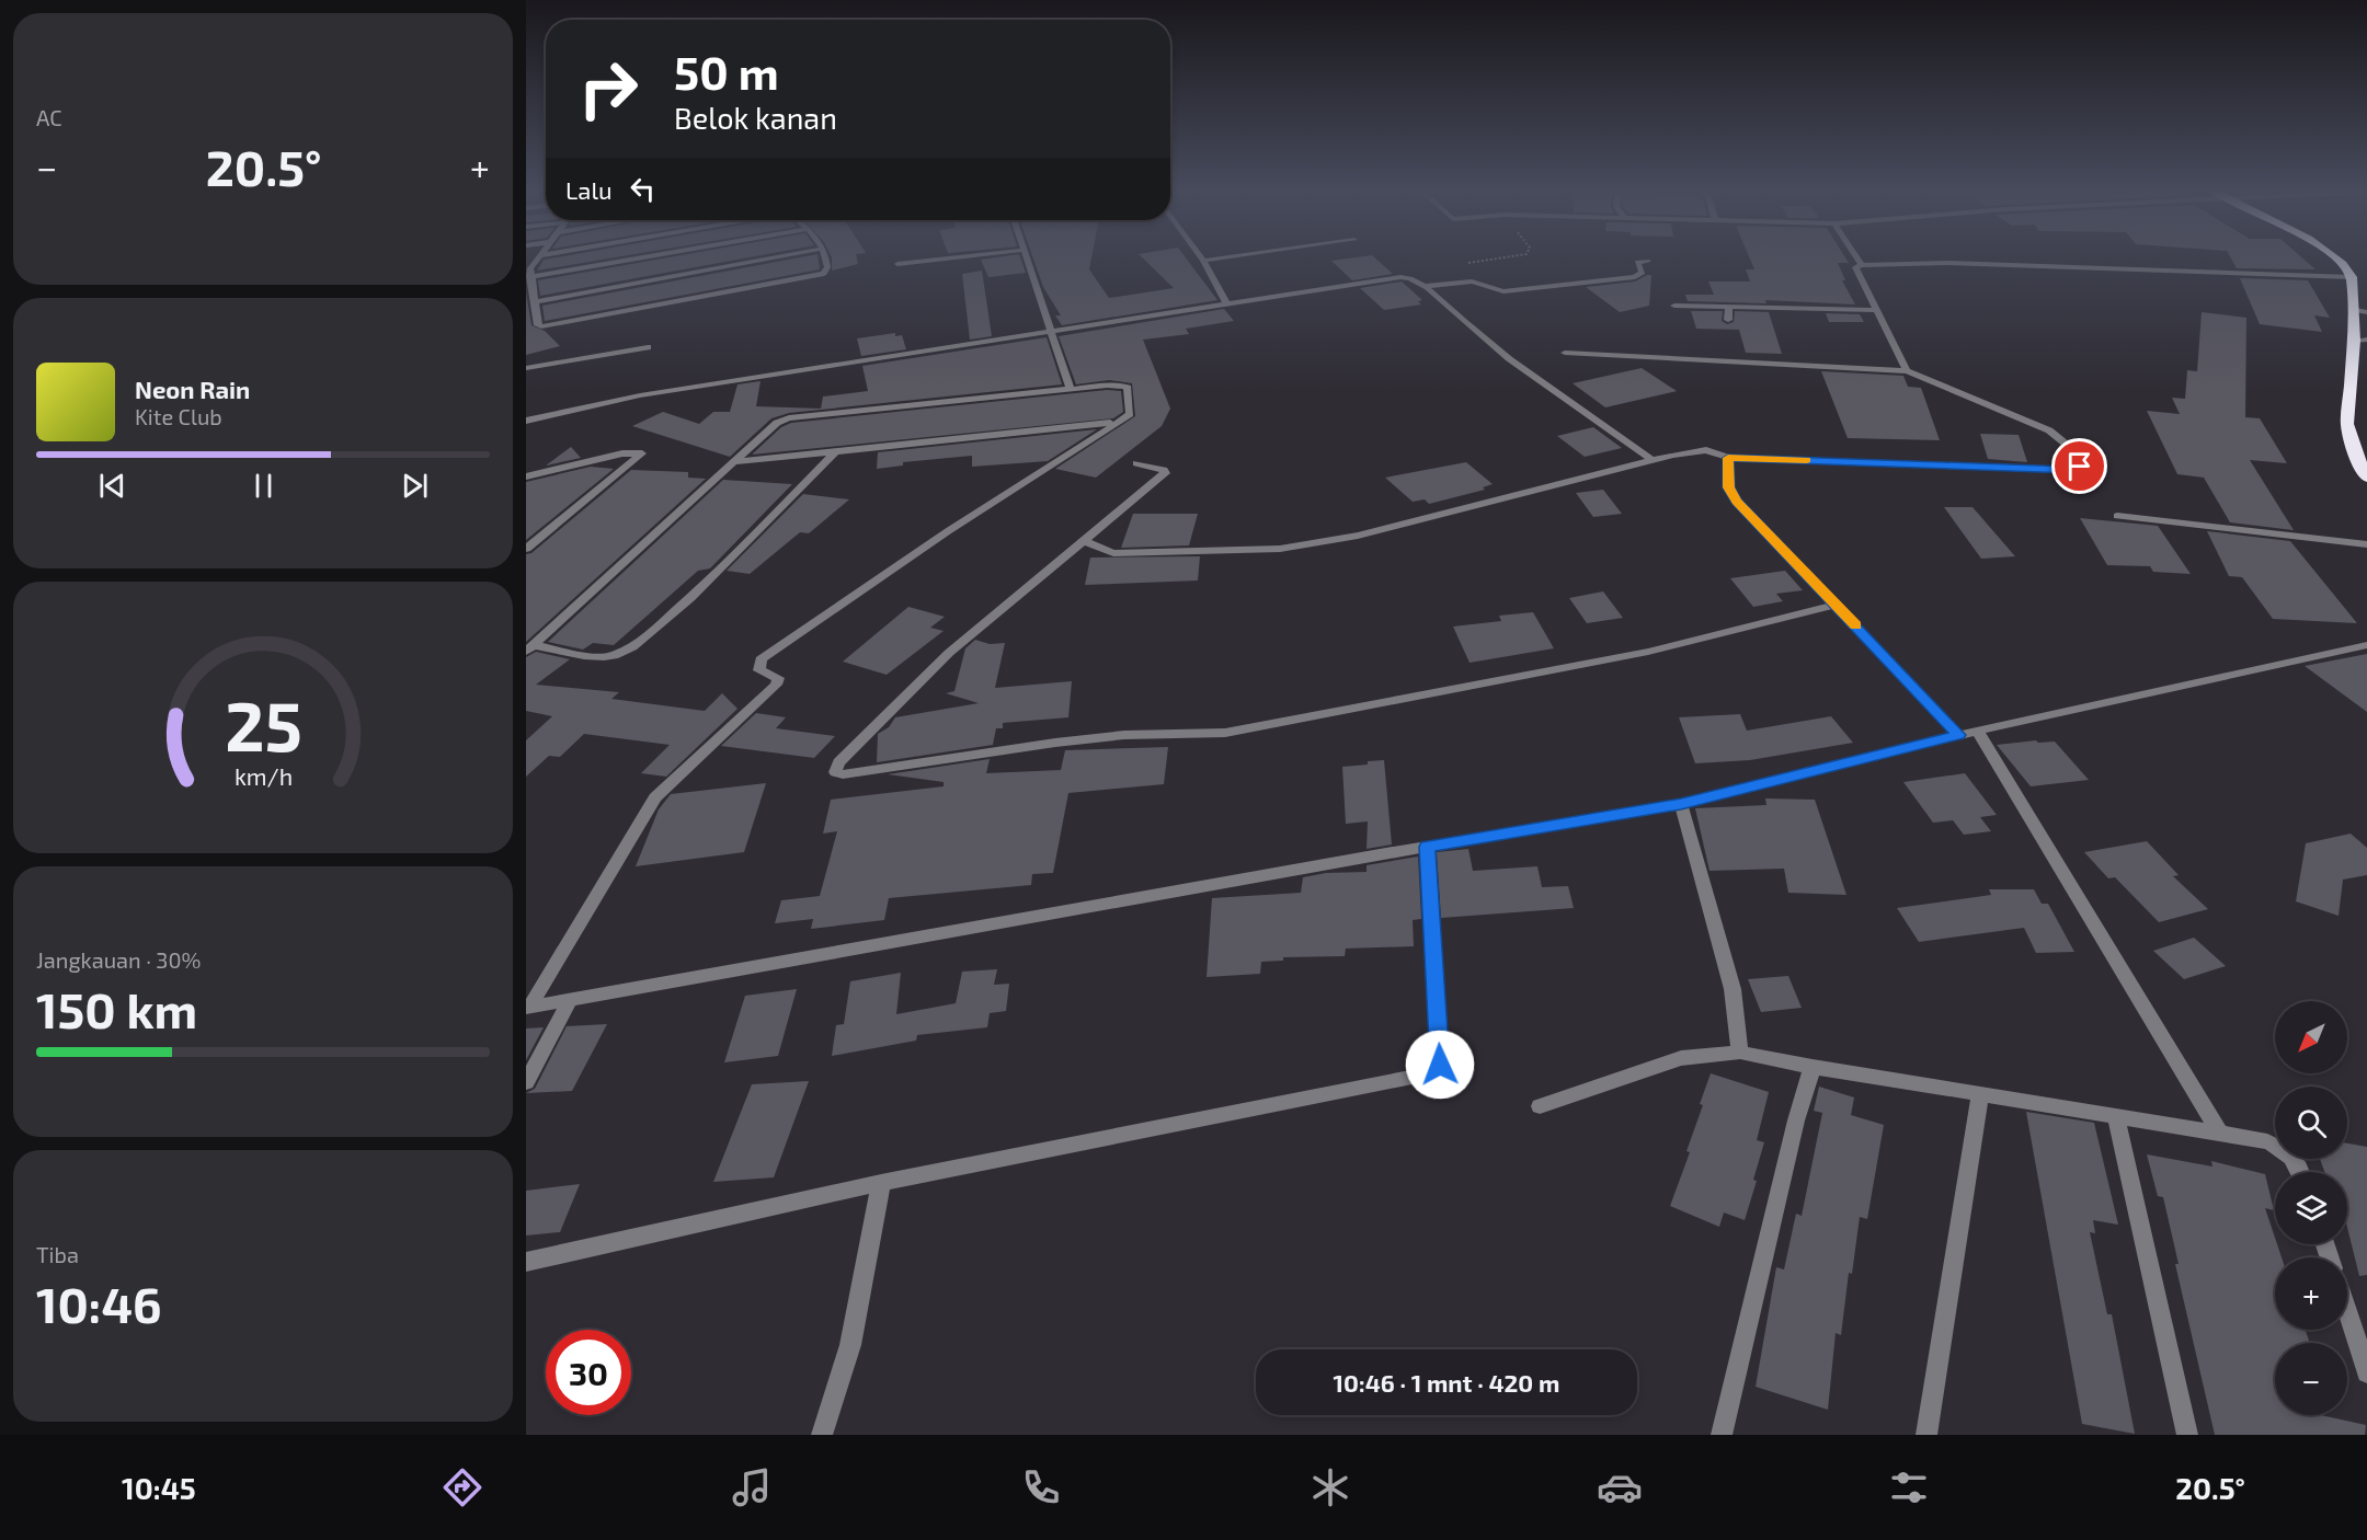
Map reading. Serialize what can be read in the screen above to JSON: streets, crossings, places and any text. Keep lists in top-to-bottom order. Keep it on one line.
{"north":"bottom left","page":{"tile":["AC",["Jangkauan · 30%","150 km"],["Tiba","10:46"]],"turn":["50 m","Belok kanan"],"heat":["−","20.5°","+"],"then":"Lalu","song":["Neon Rain","Kite Club"],"map_buttons":["+","−"],"limit":"30","trip":"10:46 · 1 mnt · 420 m","tabs":["10:45","20.5°"],"gauge":["25","km/h"]}}
